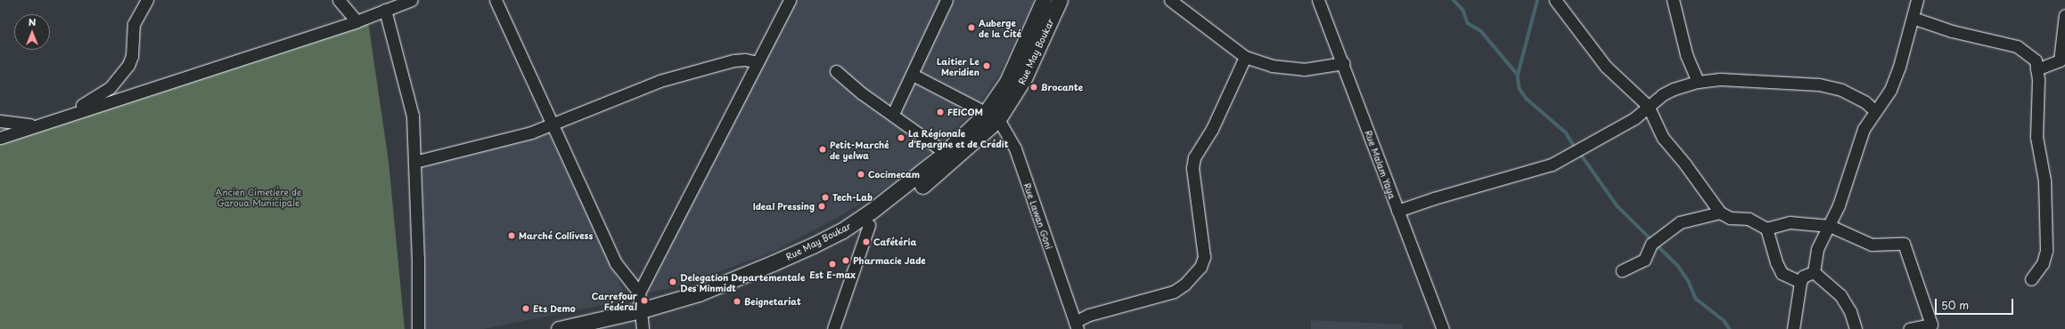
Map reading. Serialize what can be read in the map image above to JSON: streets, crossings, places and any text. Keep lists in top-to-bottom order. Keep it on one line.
{"streets":{"main road":["Rue May Boukar"],"street":["Rue Malam Yaya","Rue Lawan Goni"]},"crossings":[["Rue May Boukar","Rue Lawan Goni"]],"parks":["Ancien Cimetière de Garoua Municipale"],"places":["Auberge de la Cité","Laitier Le Meridien","Brocante","FEICOM","La Régionale d'Epargne et de Crédit","Petit-Marché de yelwa","Cocimecam","Tech-Lab","Ideal Pressing","Marché Collivess","Cafétéria","Pharmacie Jade","Est E-max","Delegation Departementale Des Minmidt","Carrefour Fédéral","Beignetariat","Ets Demo"],"scale_bar":"50 m","north":"top"}
